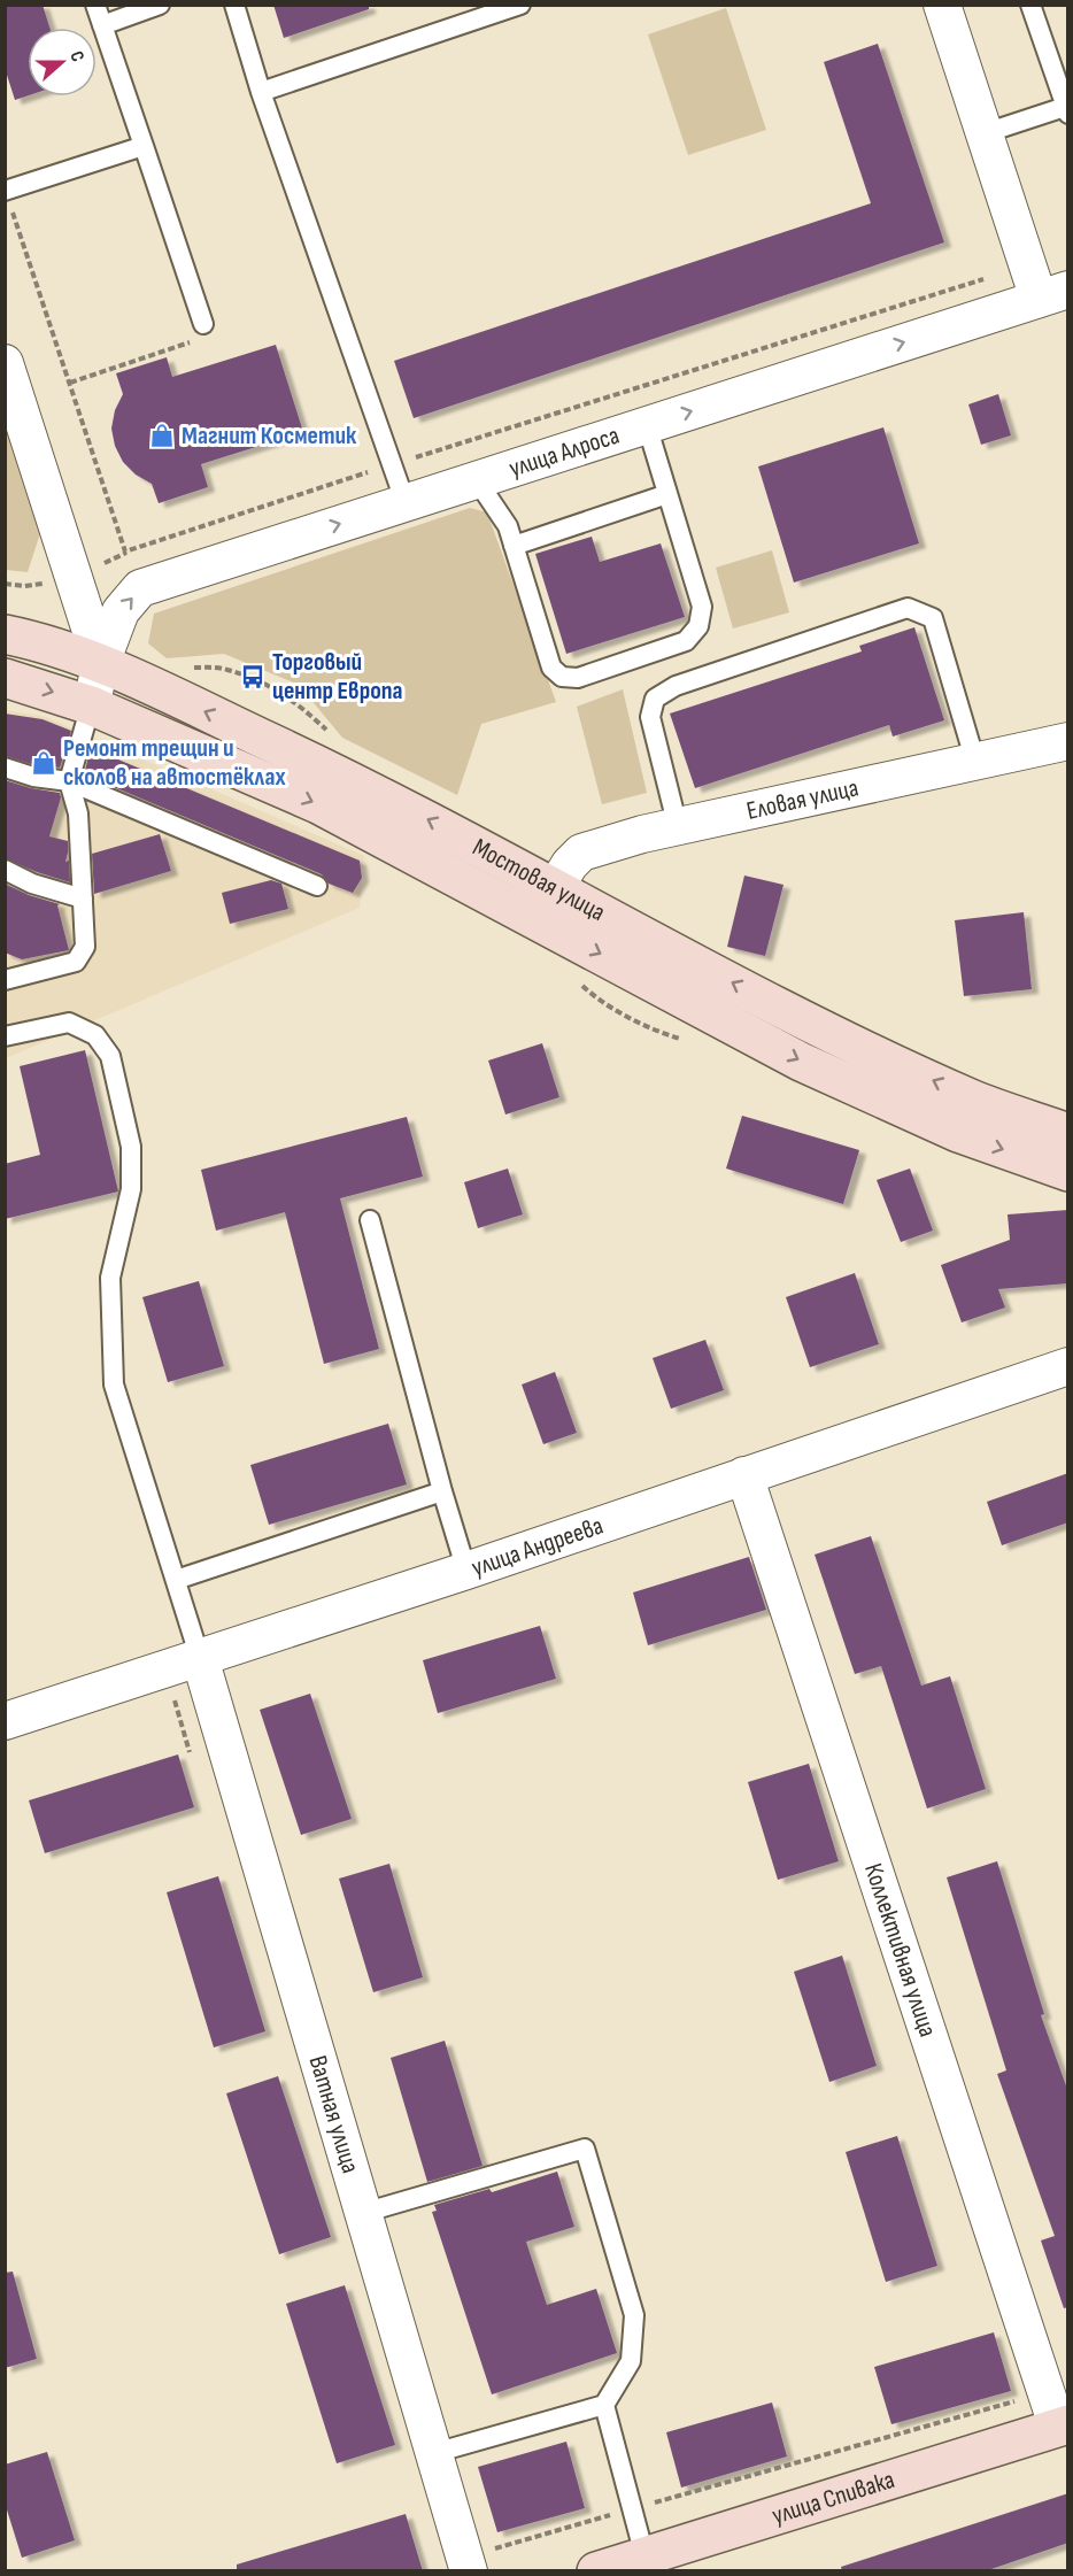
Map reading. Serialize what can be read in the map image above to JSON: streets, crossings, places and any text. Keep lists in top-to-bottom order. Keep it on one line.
{"streets":{"main road":["Мостовая улица","улица Спивака"],"street":["улица Алроса","Еловая улица","улица Андреева","Коллективная улица","Ватная улица"]},"crossings":[["улица Алроса","Мостовая улица"],["Еловая улица","Мостовая улица"],["улица Андреева","Коллективная улица"],["улица Андреева","Ватная улица"],["Коллективная улица","улица Спивака"]],"one_way":["улица Алроса"],"places":{"shop":["Магнит Косметик","Ремонт трещин и сколов на автостёклах"],"bus stop":["Торговый центр Европа"]},"north":"right"}
